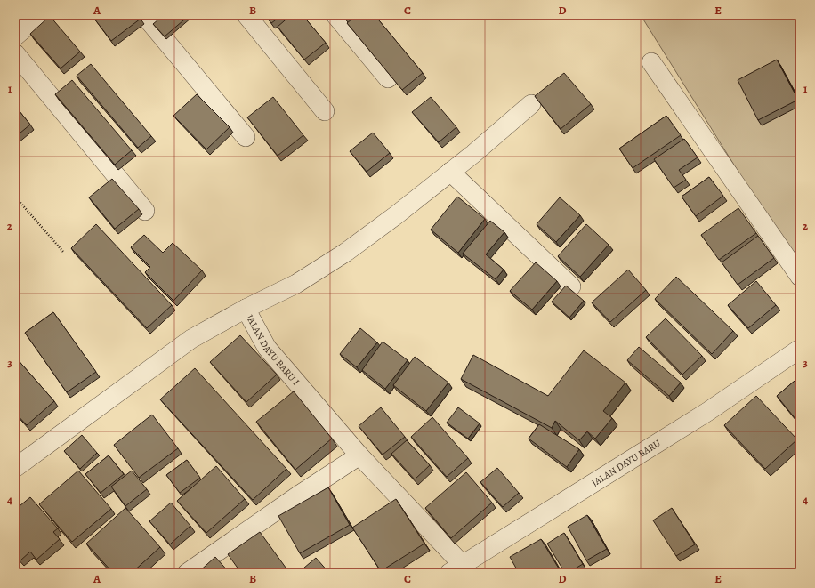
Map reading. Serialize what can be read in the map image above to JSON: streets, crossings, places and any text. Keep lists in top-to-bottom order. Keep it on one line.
{"streets":{"street":["JALAN DAYU BARU I","JALAN DAYU BARU"]},"crossings":[["JALAN DAYU BARU I","JALAN DAYU BARU"]],"grid":{"columns":["A","B","C","D","E"],"rows":["1","2","3","4"]}}
